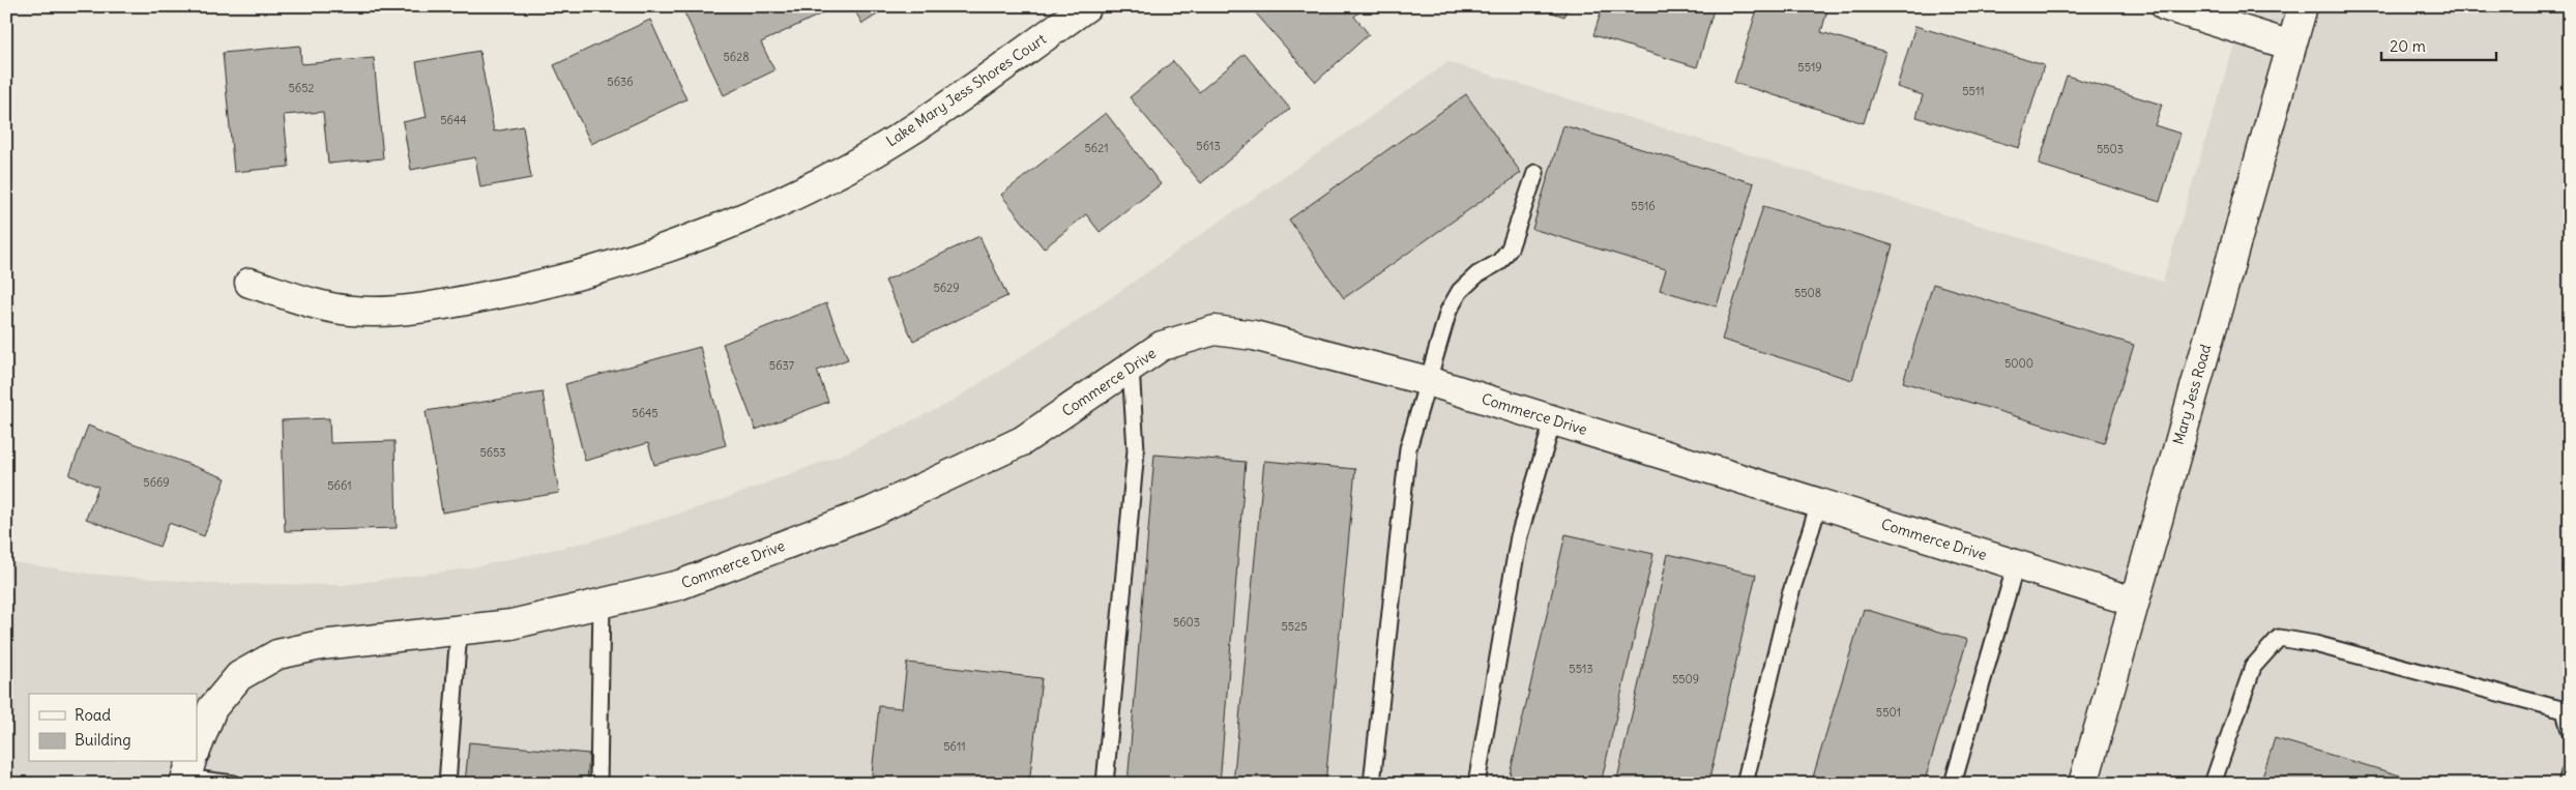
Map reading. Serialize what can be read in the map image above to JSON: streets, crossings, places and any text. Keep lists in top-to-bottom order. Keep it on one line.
{"streets":{"street":["Lake Mary Jess Shores Court","Commerce Drive","Mary Jess Road"]},"crossings":[["Commerce Drive","Mary Jess Road"]],"house_numbers":["5628","5519","5636","5652","5511","5644","5613","5621","5503","5516","5629","5508","5000","5637","5645","5653","5669","5661","5603","5525","5513","5509","5501","5611"],"legend":["Road","Building"],"scale_bar":"20 m"}
